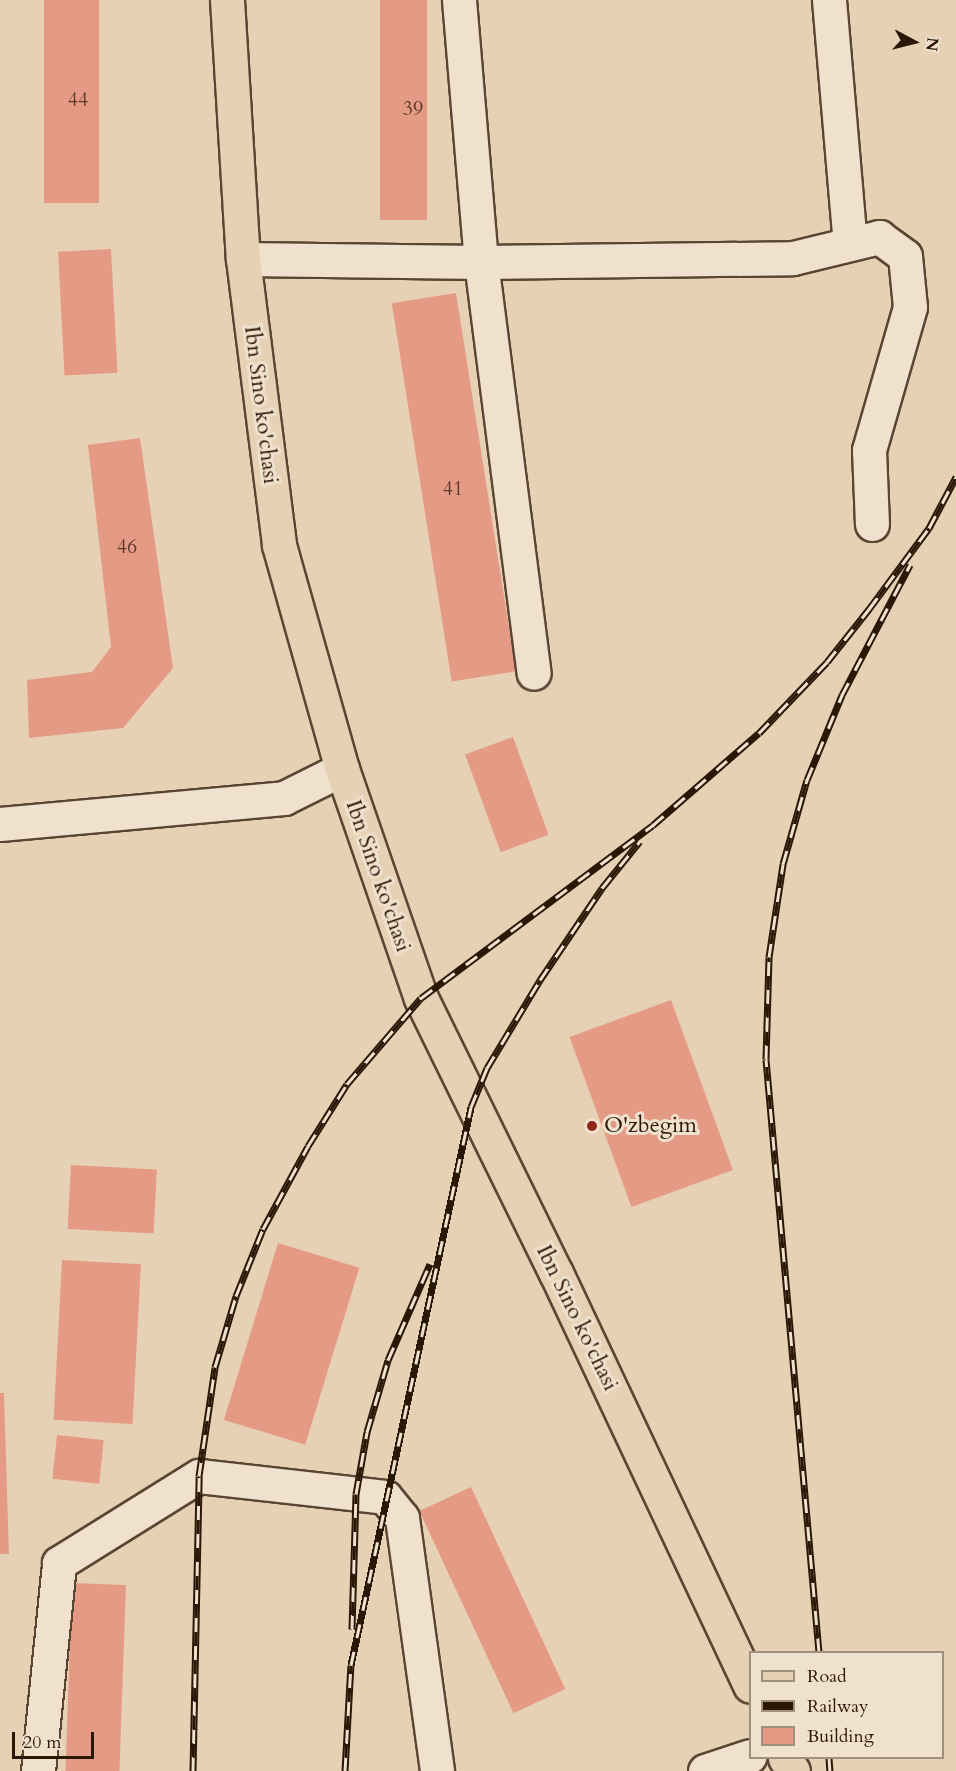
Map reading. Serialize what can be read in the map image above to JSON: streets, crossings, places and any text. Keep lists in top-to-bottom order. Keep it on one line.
{"streets":{"main road":["Ibn Sino ko'chasi"]},"places":["O'zbegim"],"house_numbers":["44","39","41","46"],"legend":["Road","Railway","Building"],"scale_bar":"20 m","north":"right"}
